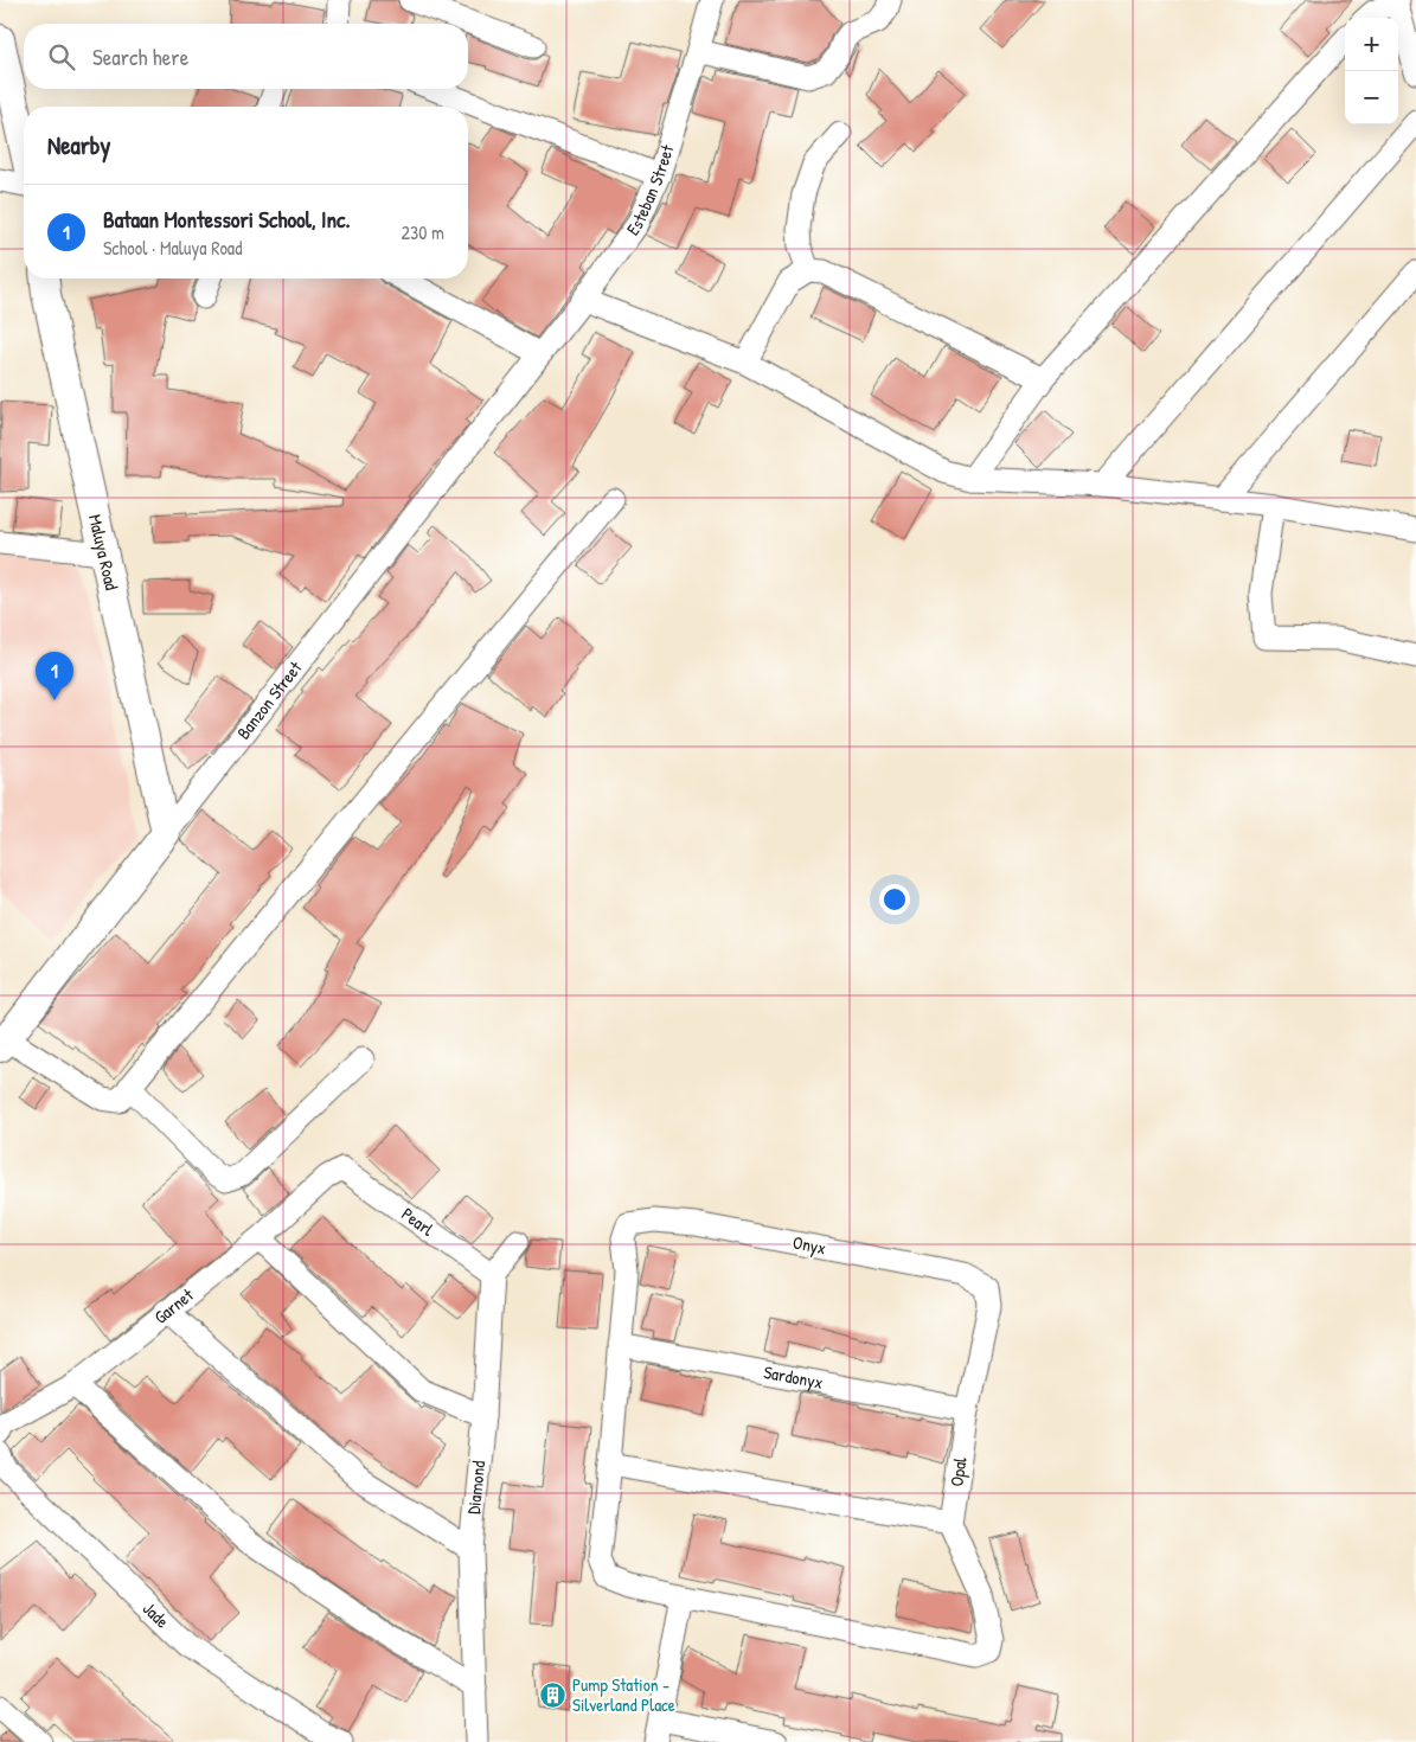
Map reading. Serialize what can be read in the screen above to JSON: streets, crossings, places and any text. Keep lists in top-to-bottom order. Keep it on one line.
{"streets":{"street":["Esteban Street","Maluya Road","Banzon Street","Pearl","Onyx","Garnet","Sardonyx","Opal","Diamond","Jade"]},"crossings":[["Esteban Street","Banzon Street"],["Maluya Road","Banzon Street"],["Pearl","Garnet"],["Pearl","Diamond"],["Onyx","Sardonyx"],["Onyx","Opal"],["Sardonyx","Opal"]],"places":{"building":["Pump Station - Silverland Place"]},"page":{"map_buttons":["+","−"],"search":"Search here","heading":"Nearby","list":[{"mark":"1","name":"Bataan Montessori School, Inc.","note":"School · Maluya Road","value":"230 m"}],"pins":"1"}}
